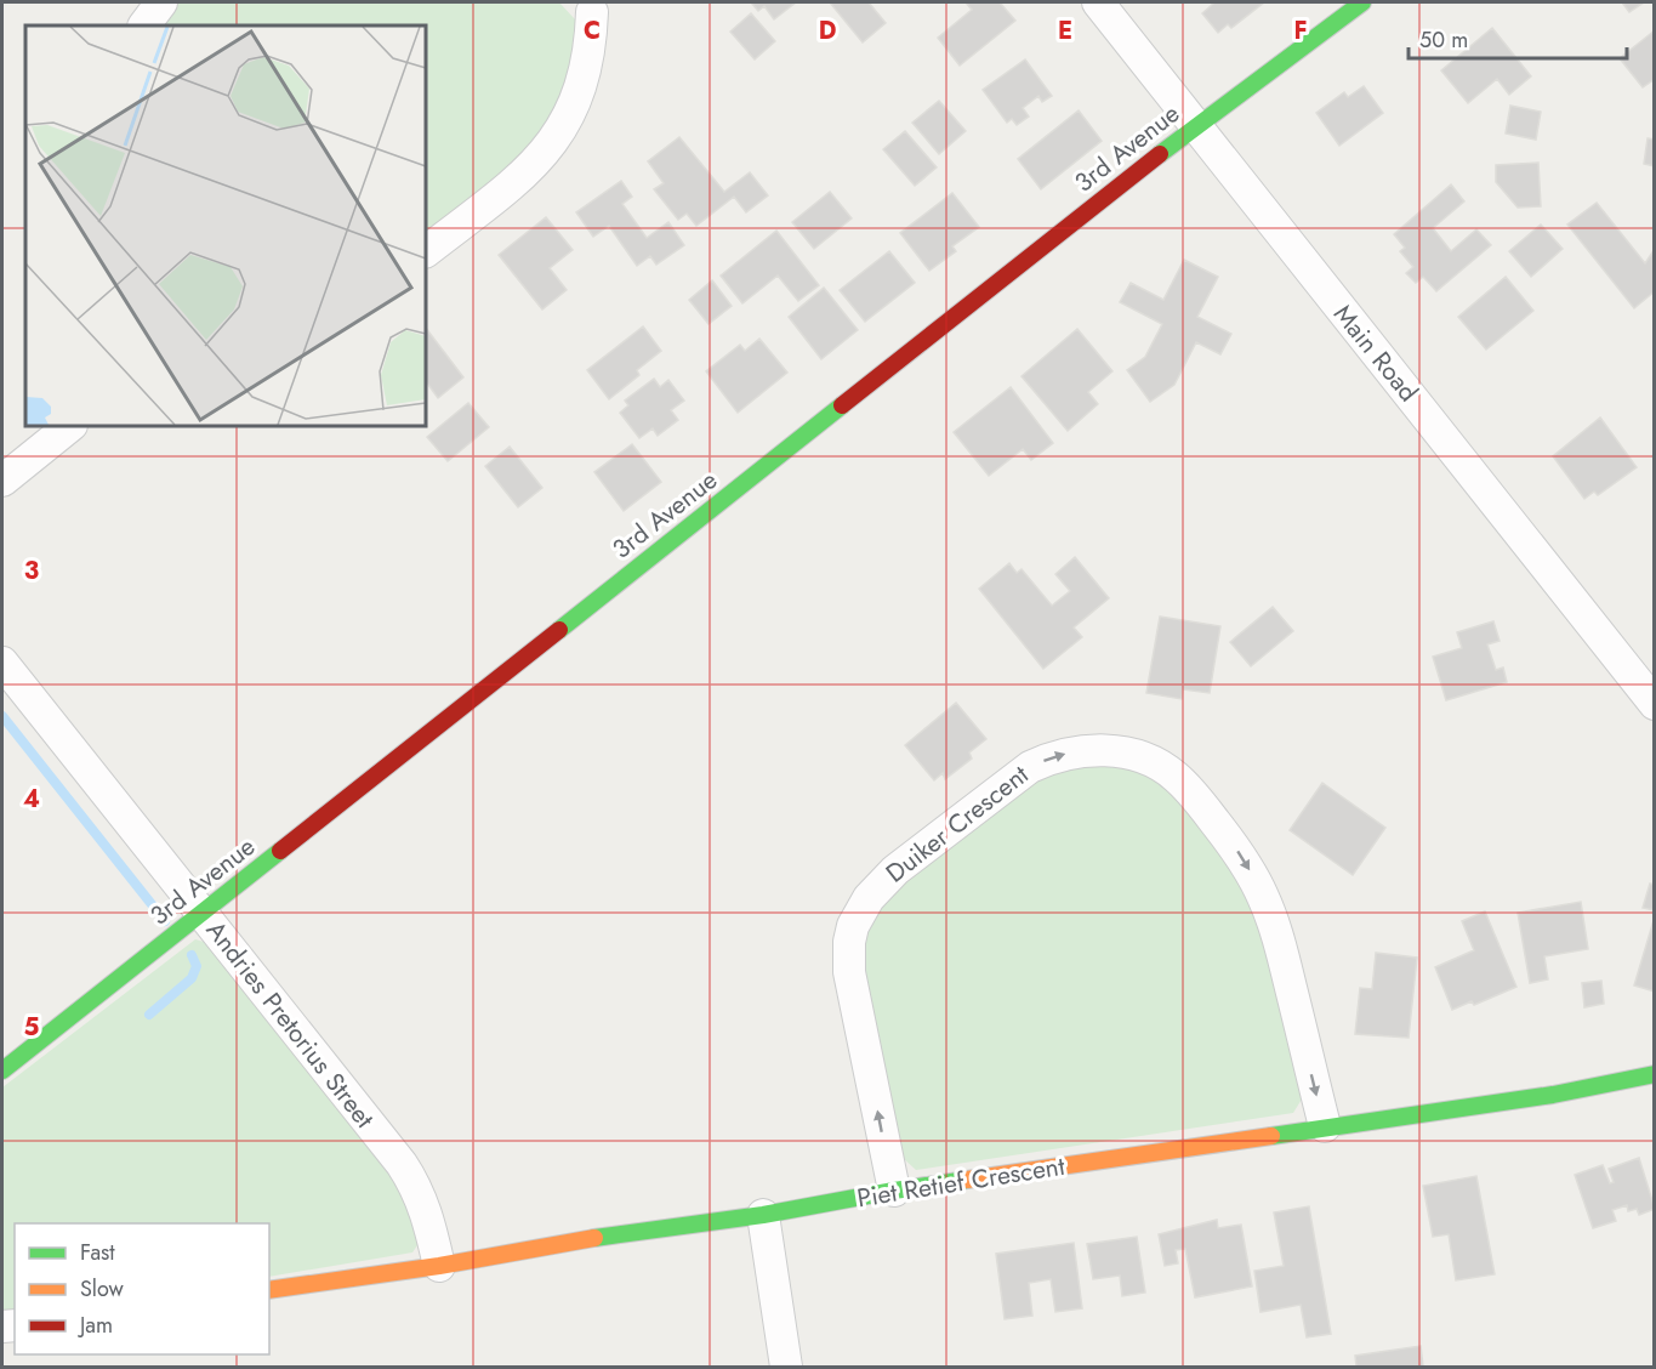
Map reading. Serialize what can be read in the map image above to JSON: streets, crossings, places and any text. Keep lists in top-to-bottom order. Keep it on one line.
{"streets":{"street":["3rd Avenue","Main Road","Duiker Crescent","Andries Pretorius Street","Piet Retief Crescent"]},"crossings":[["3rd Avenue","Main Road"],["3rd Avenue","Andries Pretorius Street"],["Duiker Crescent","Piet Retief Crescent"],["Andries Pretorius Street","Piet Retief Crescent"]],"legend":["Fast","Slow","Jam"],"scale_bar":"50 m","grid":{"columns":["C","D","E","F"],"rows":["3","4","5"]}}
